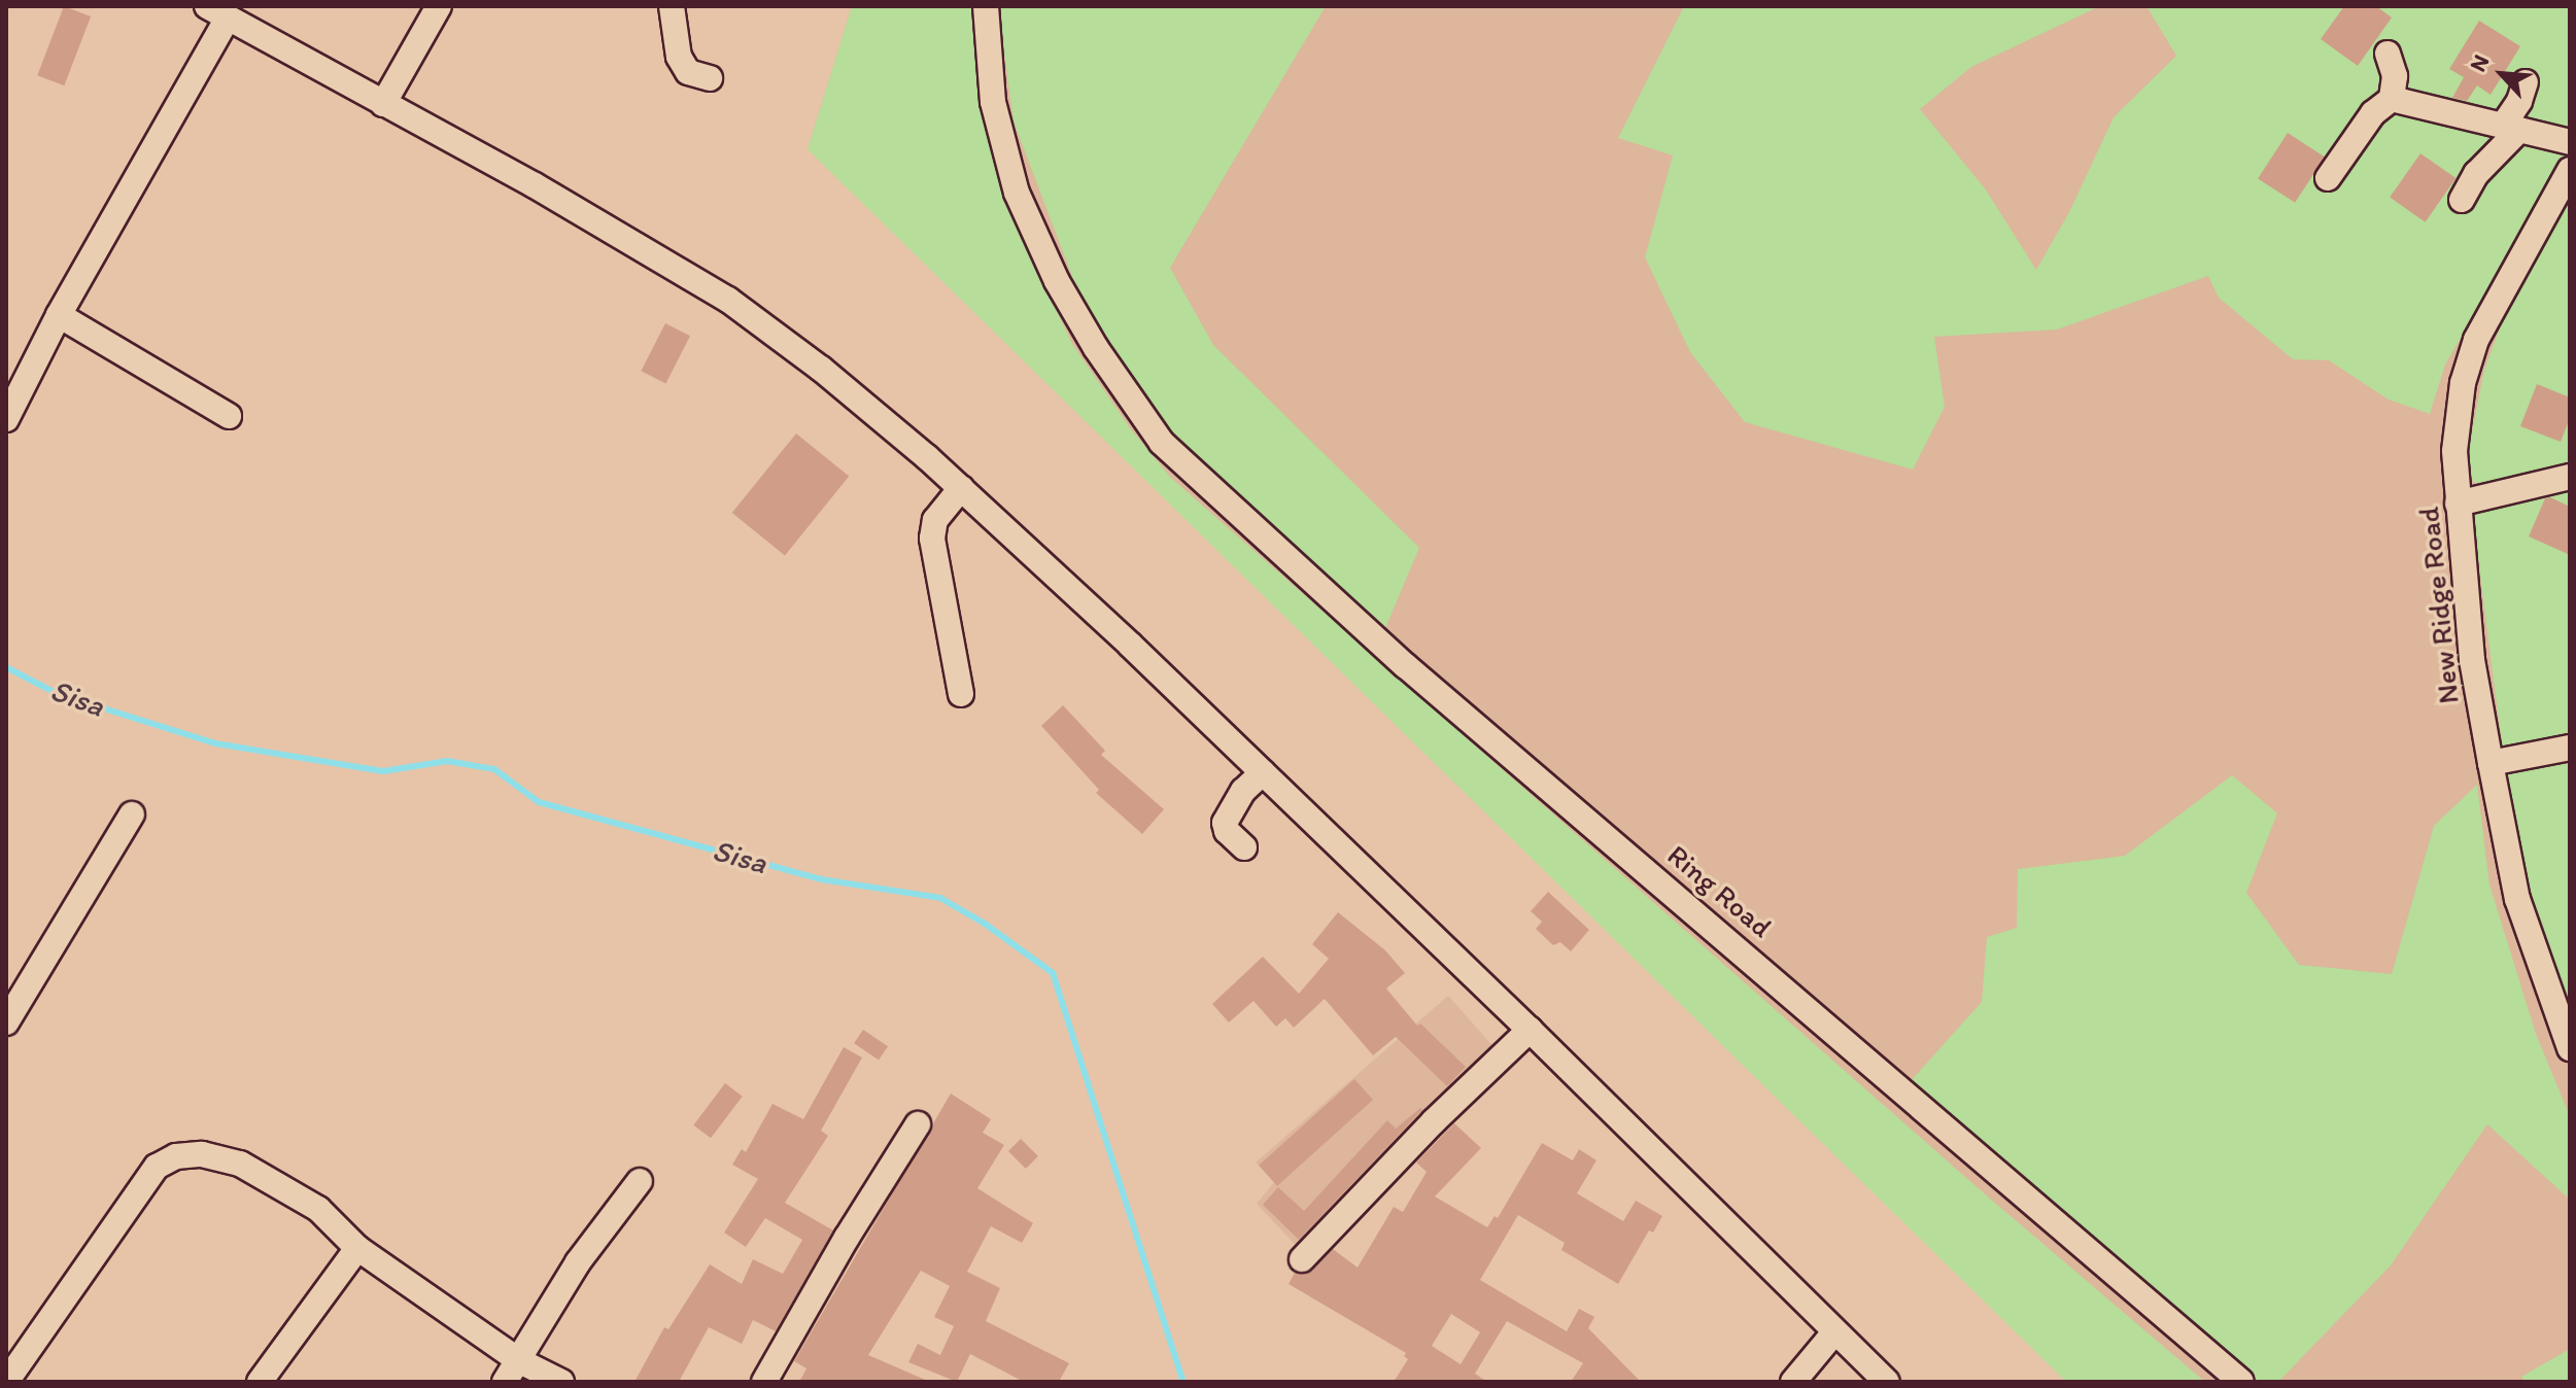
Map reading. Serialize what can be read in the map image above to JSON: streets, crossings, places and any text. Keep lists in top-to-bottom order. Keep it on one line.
{"streets":{"street":["New Ridge Road","Ring Road"]},"water":["Sisa"],"north":"top left"}
